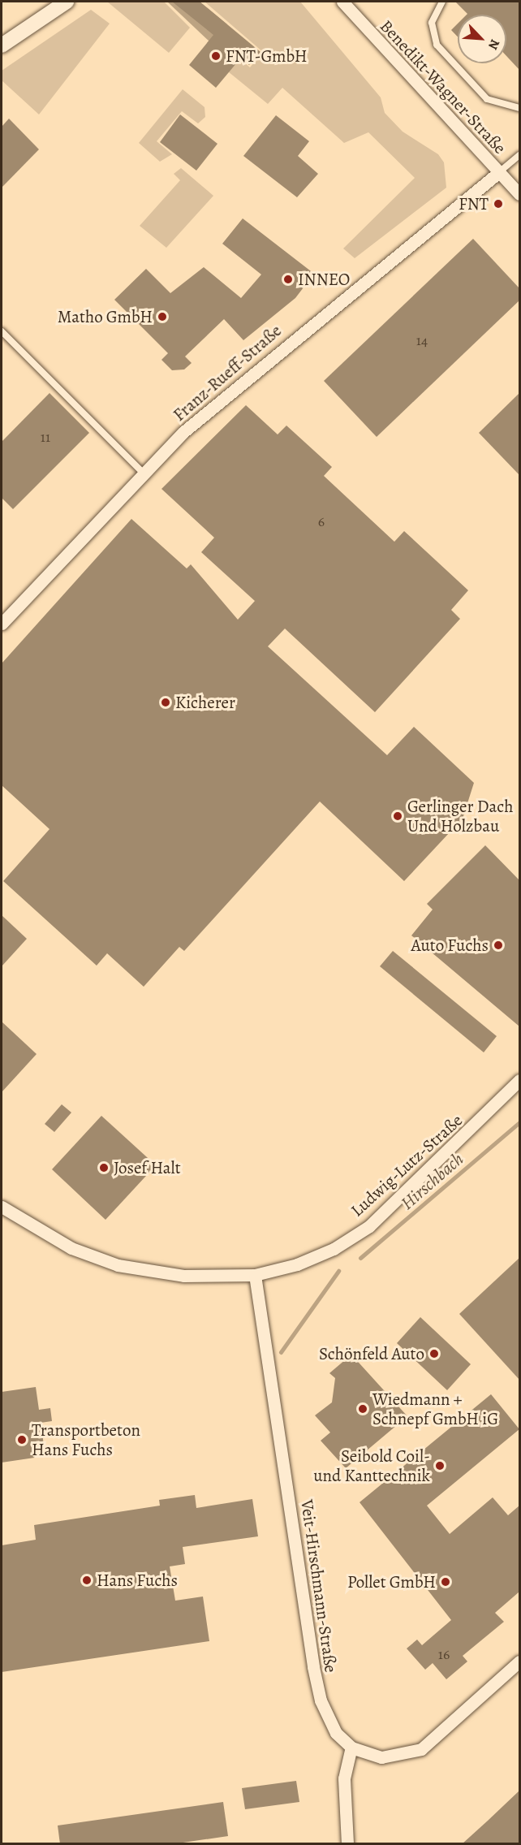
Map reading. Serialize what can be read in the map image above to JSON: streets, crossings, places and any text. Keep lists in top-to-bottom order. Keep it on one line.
{"streets":{"street":["Benedikt-Wagner-Straße","Franz-Rueff-Straße","Ludwig-Lutz-Straße","Veit-Hirschmann-Straße"]},"crossings":[["Benedikt-Wagner-Straße","Franz-Rueff-Straße"],["Ludwig-Lutz-Straße","Veit-Hirschmann-Straße"]],"water":["Hirschbach"],"places":["FNT-GmbH","FNT","INNEO","Matho GmbH","Kicherer","Gerlinger Dach Und Holzbau","Auto Fuchs","Josef Halt","Schönfeld Auto","Wiedmann + Schnepf GmbH iG","Transportbeton Hans Fuchs","Seibold Coil- und Kanttechnik","Hans Fuchs","Pollet GmbH"],"house_numbers":["14","11","6","16"],"north":"bottom right"}
